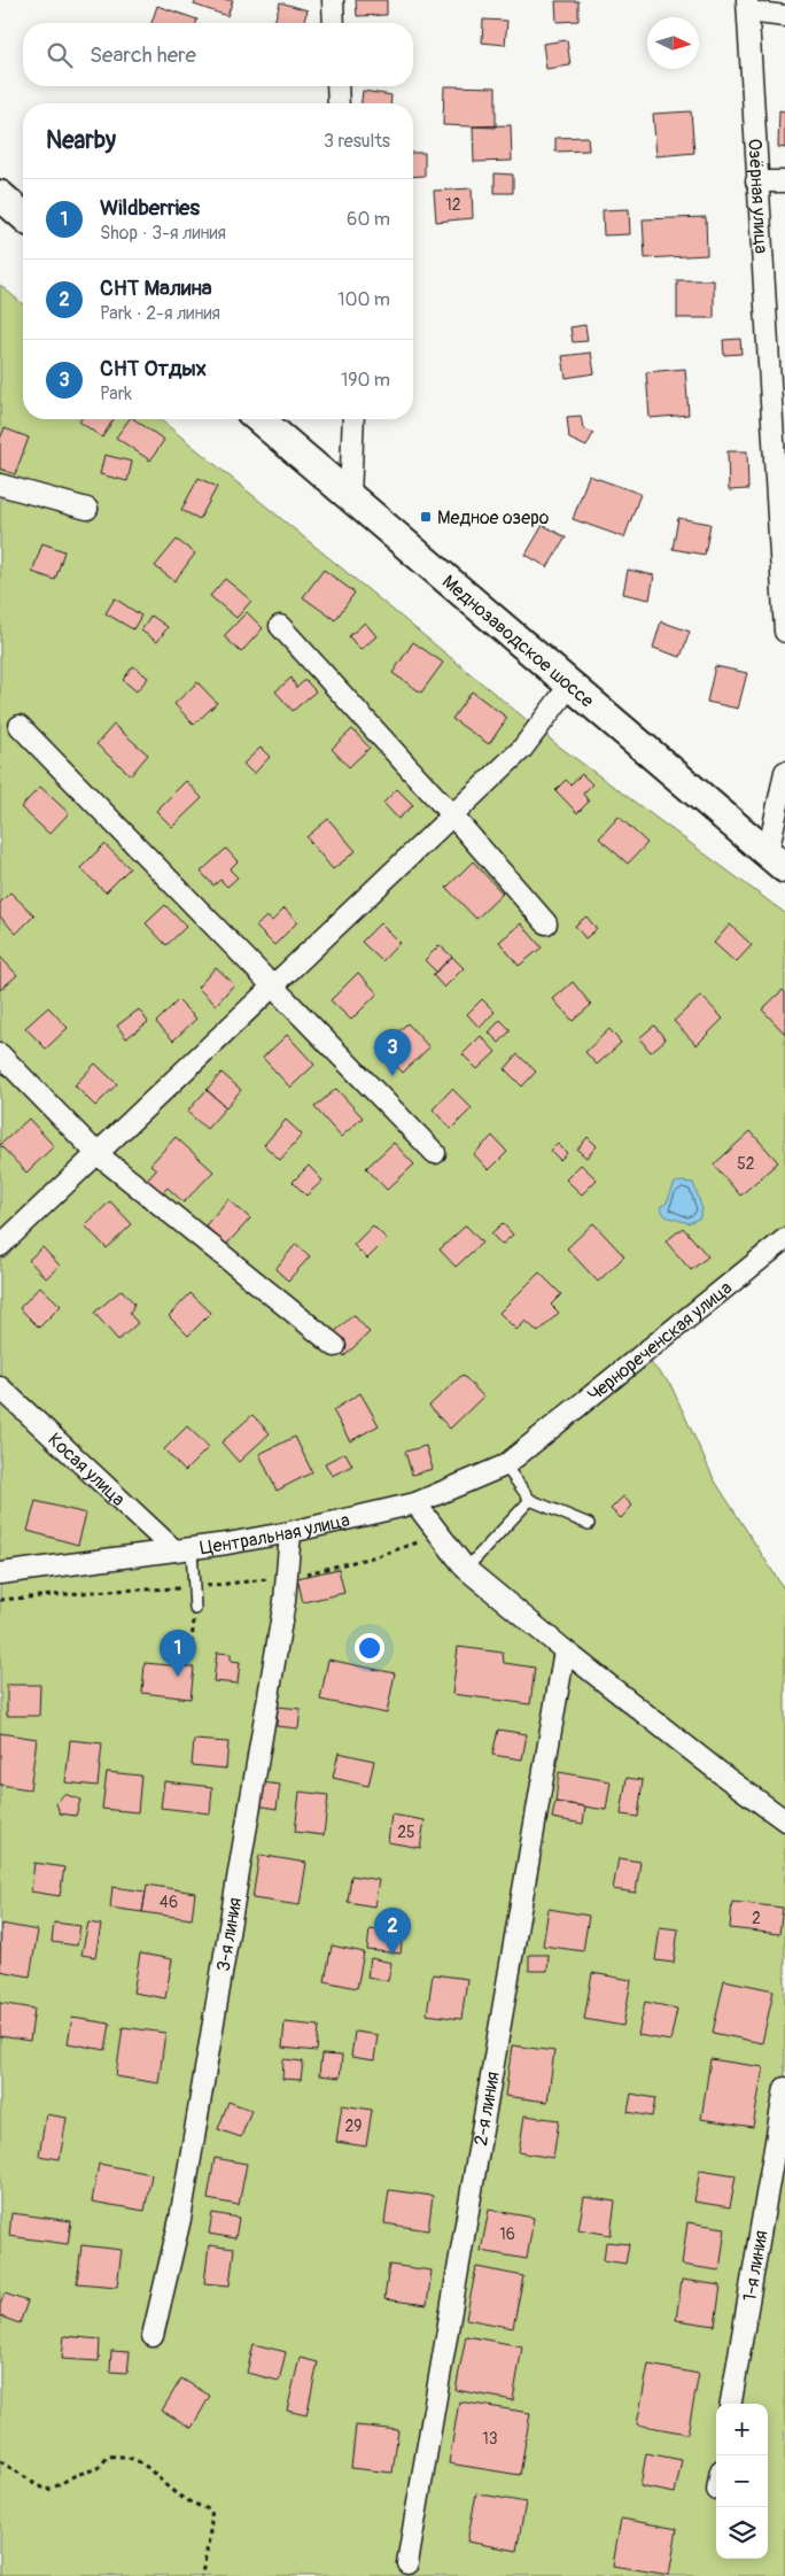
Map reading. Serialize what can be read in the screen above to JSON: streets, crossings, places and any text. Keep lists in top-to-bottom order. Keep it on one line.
{"streets":{"main road":["Меднозаводское шоссе"],"street":["Озёрная улица","Чернореченская улица","Косая улица","Центральная улица","3-я линия","2-я линия","1-я линия"]},"crossings":[["Чернореченская улица","Центральная улица"],["Косая улица","Центральная улица"],["Центральная улица","3-я линия"]],"places":{"transit":["Медное озеро"]},"house_numbers":["12","52","25","46","2","29","16","13"],"north":"right","page":{"search":"Search here","heading":["Nearby","3 results"],"list":[{"mark":"1","name":"Wildberries","note":"Shop · 3-я линия","value":"60 m"},{"mark":"2","name":"СНТ Малина","note":"Park · 2-я линия","value":"100 m"},{"mark":"3","name":"СНТ Отдых","note":"Park","value":"190 m"}],"pins":["3","1","2"],"map_buttons":["+","−"]}}
